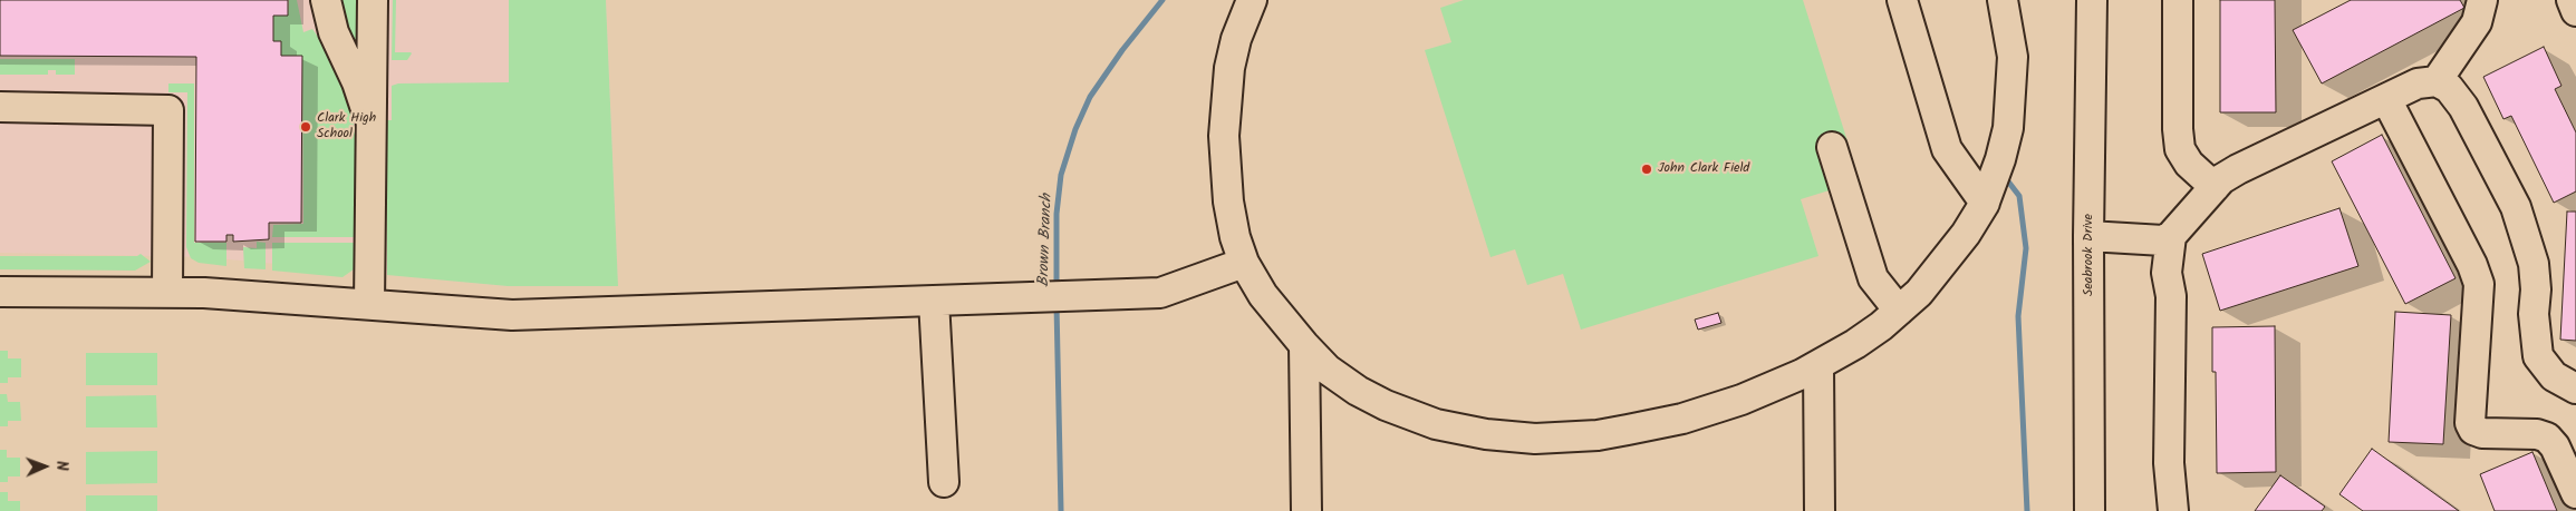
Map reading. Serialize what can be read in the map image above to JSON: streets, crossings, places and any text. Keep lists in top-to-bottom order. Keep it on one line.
{"streets":{"street":["Seabrook Drive"]},"water":["Brown Branch"],"places":["Clark High School","John Clark Field"],"north":"right"}
